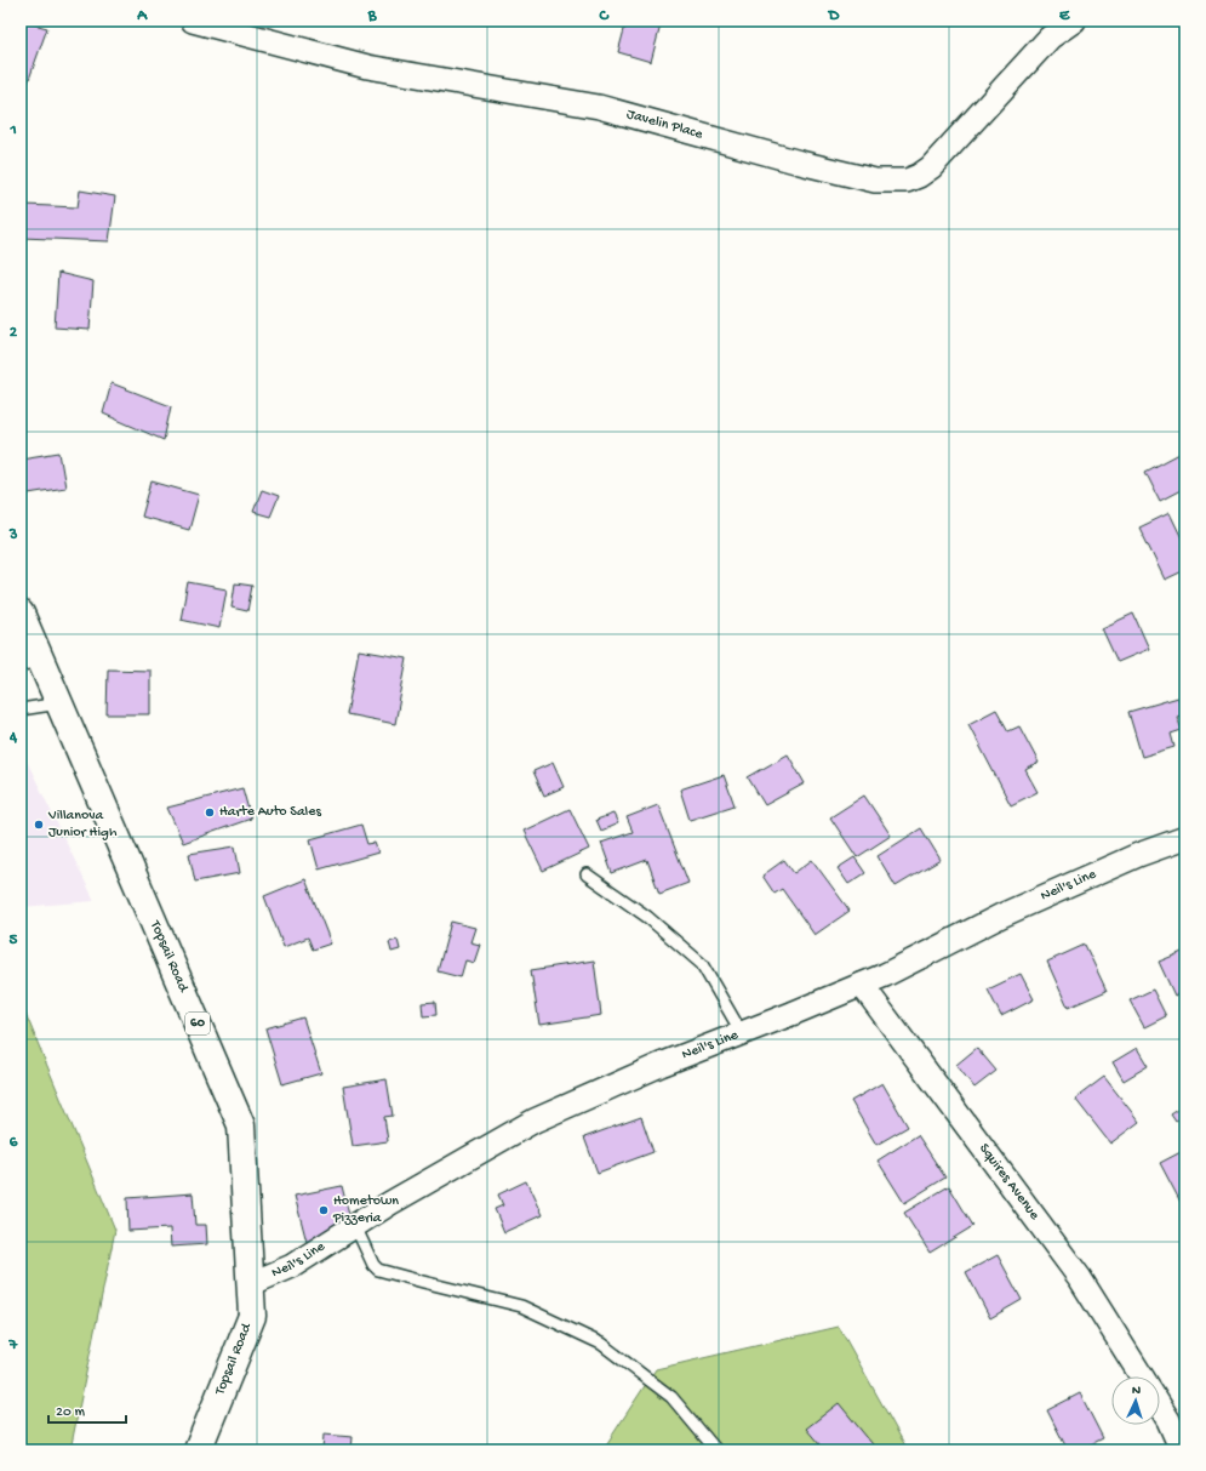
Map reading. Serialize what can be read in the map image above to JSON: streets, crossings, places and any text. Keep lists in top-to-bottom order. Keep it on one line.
{"streets":{"main road":["Topsail Road","60"],"street":["Javelin Place","Neil's Line","Squires Avenue"]},"crossings":[["Neil's Line","Topsail Road"],["Neil's Line","Squires Avenue"]],"places":["Harte Auto Sales","Villanova Junior High","Hometown Pizzeria"],"scale_bar":"20 m","north":"top","grid":{"columns":["A","B","C","D","E"],"rows":["1","2","3","4","5","6","7"]}}
